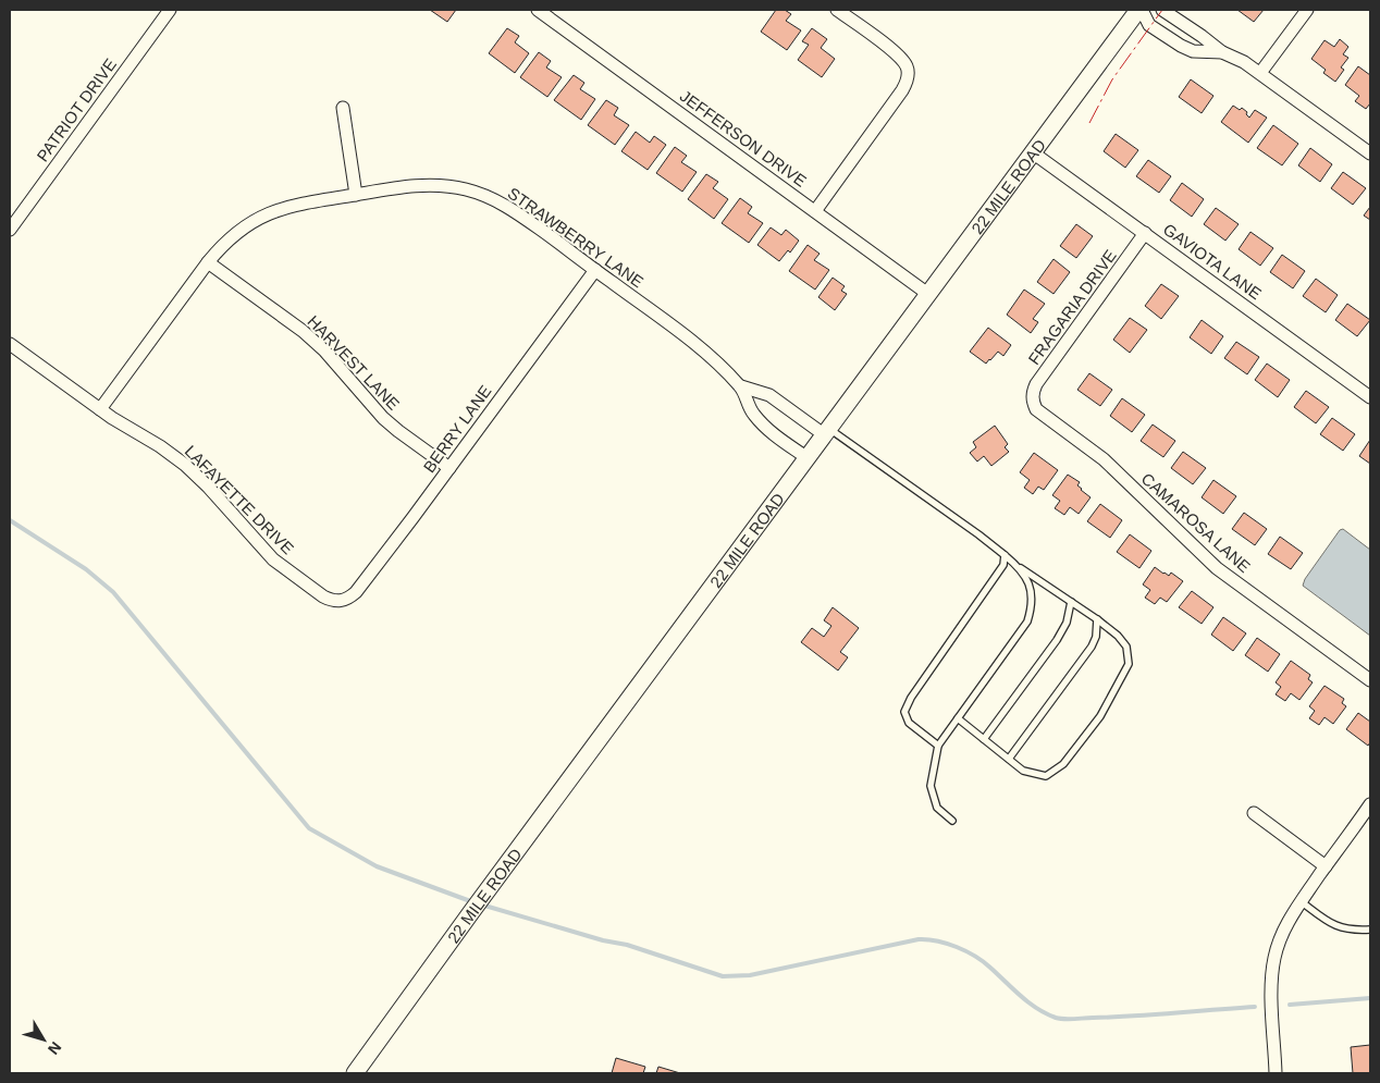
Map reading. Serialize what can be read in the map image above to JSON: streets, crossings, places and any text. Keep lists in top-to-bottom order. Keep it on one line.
{"streets":{"street":["PATRIOT DRIVE","JEFFERSON DRIVE","22 MILE ROAD","STRAWBERRY LANE","GAVIOTA LANE","FRAGARIA DRIVE","HARVEST LANE","BERRY LANE","LAFAYETTE DRIVE","CAMAROSA LANE"]},"crossings":[["JEFFERSON DRIVE","22 MILE ROAD"],["22 MILE ROAD","STRAWBERRY LANE"],["22 MILE ROAD","GAVIOTA LANE"],["STRAWBERRY LANE","HARVEST LANE"],["STRAWBERRY LANE","BERRY LANE"],["STRAWBERRY LANE","LAFAYETTE DRIVE"],["GAVIOTA LANE","FRAGARIA DRIVE"],["FRAGARIA DRIVE","CAMAROSA LANE"],["HARVEST LANE","BERRY LANE"],["BERRY LANE","LAFAYETTE DRIVE"]],"north":"bottom right"}
